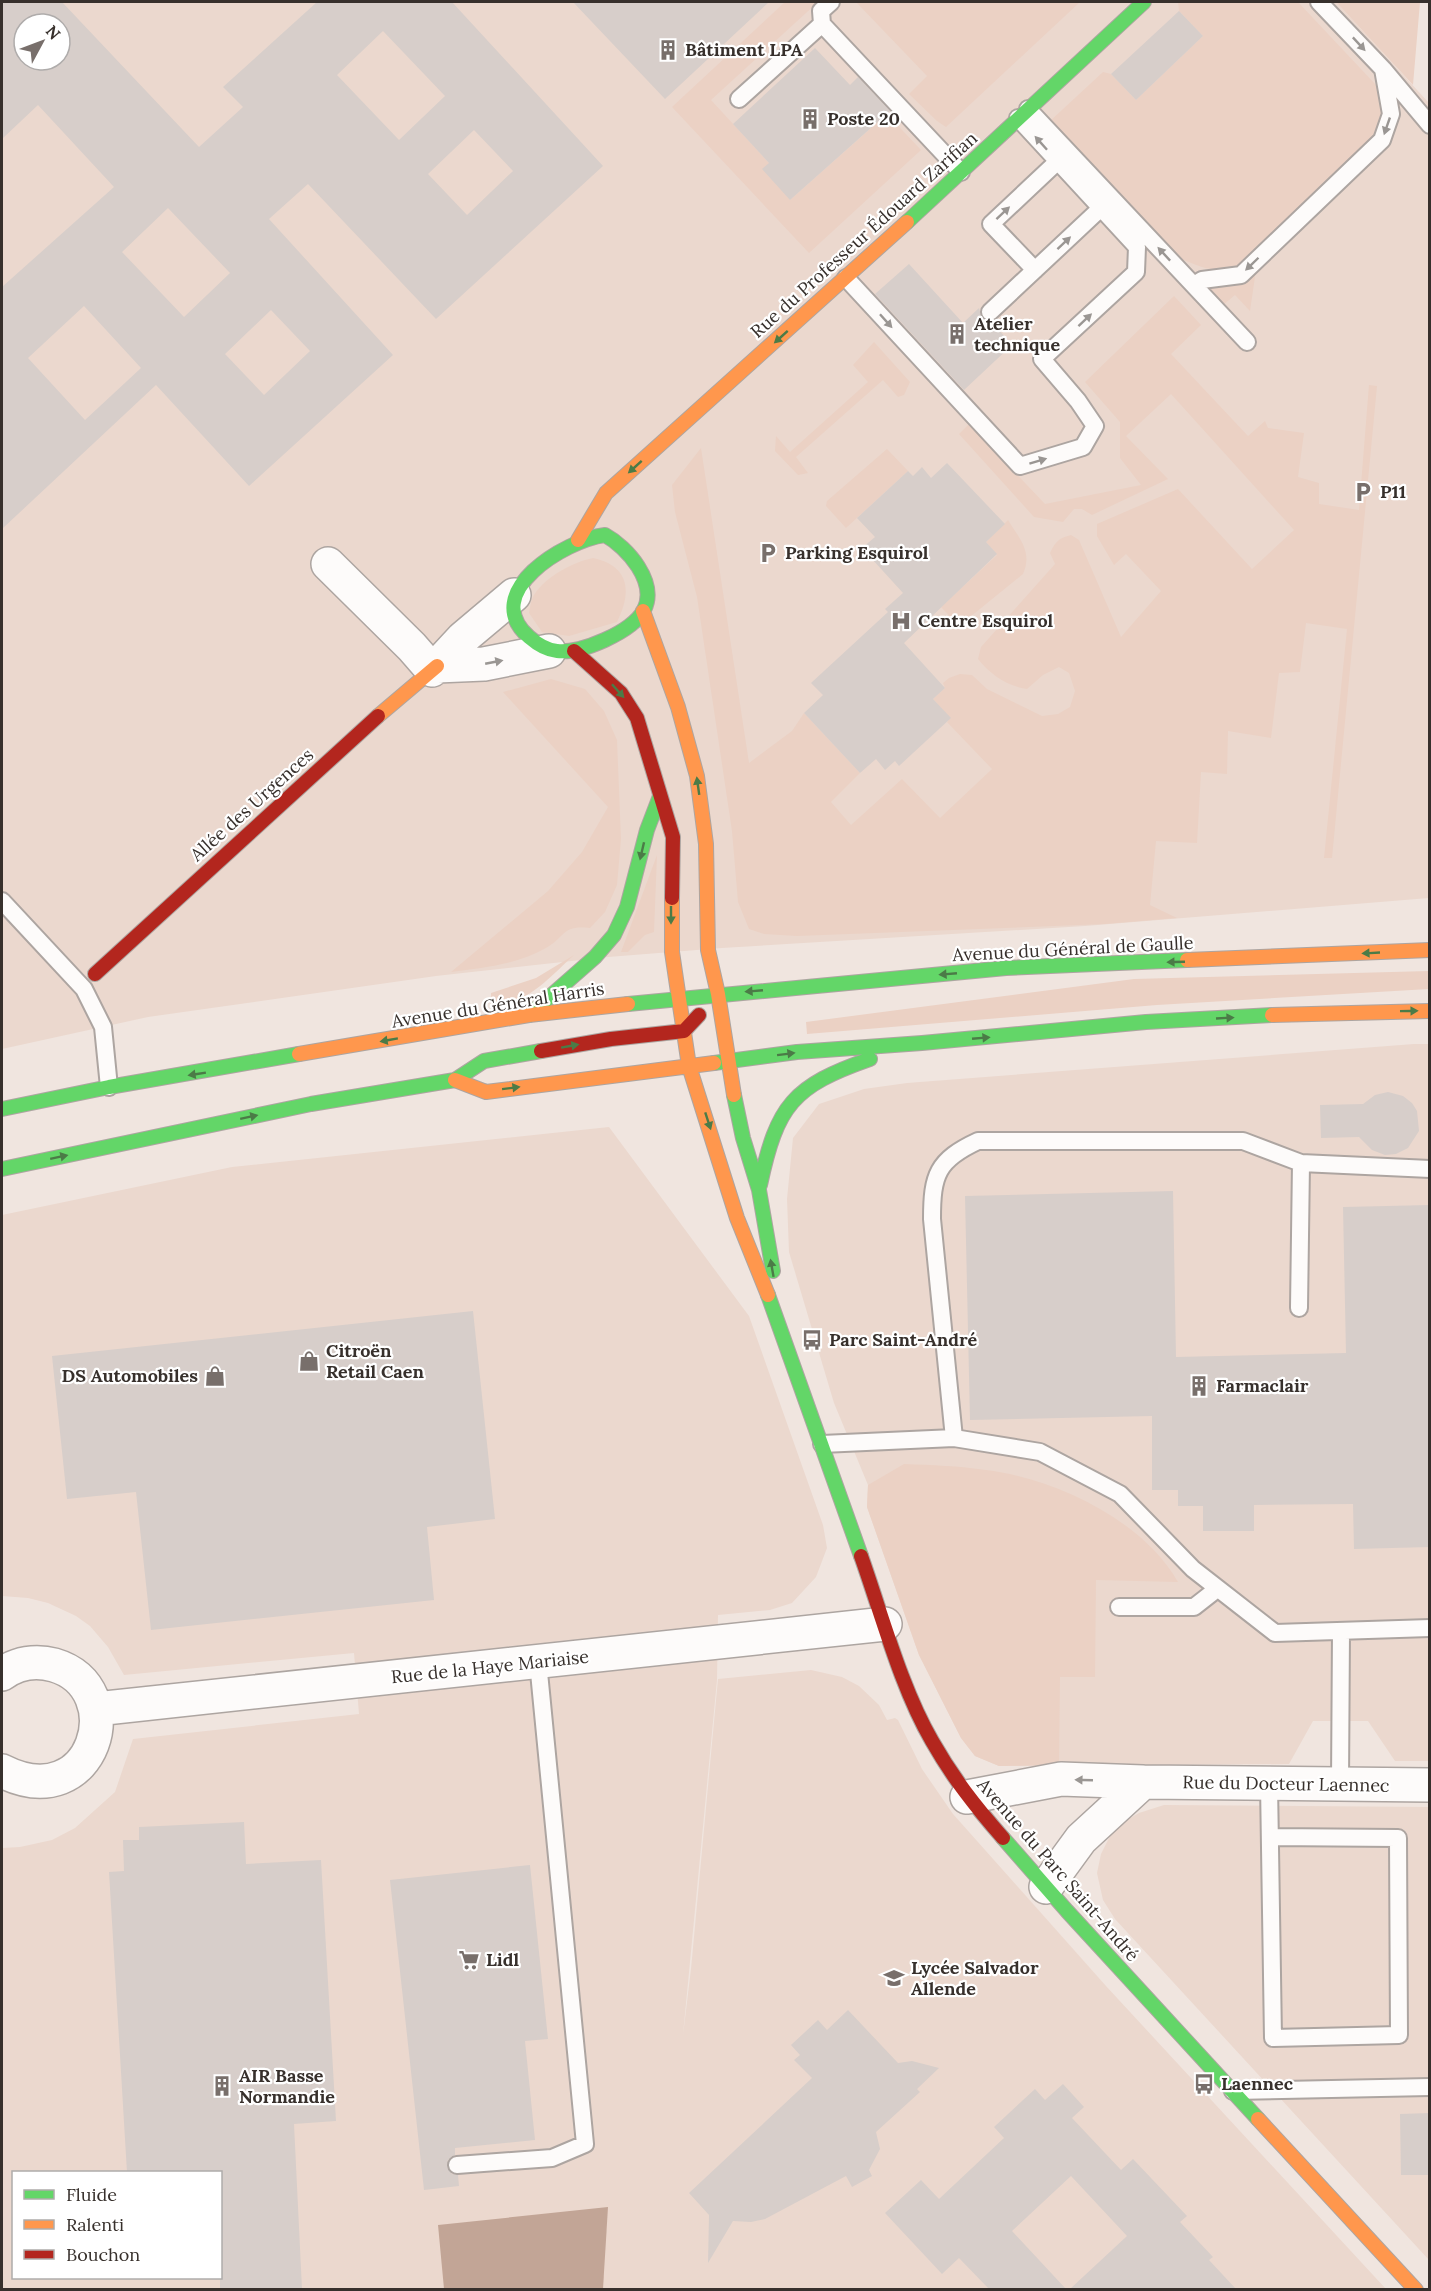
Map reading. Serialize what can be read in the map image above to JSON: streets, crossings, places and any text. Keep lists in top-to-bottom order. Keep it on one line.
{"streets":{"street":["Rue du Professeur Édouard Zarifian","Allée des Urgences","Avenue du Général de Gaulle","Avenue du Général Harris","Rue de la Haye Mariaise","Rue du Docteur Laennec","Avenue du Parc Saint-André"]},"crossings":[["Avenue du Général de Gaulle","Avenue du Général Harris"],["Rue de la Haye Mariaise","Avenue du Parc Saint-André"],["Rue du Docteur Laennec","Avenue du Parc Saint-André"]],"one_way":["Rue du Professeur Édouard Zarifian","Rue du Docteur Laennec"],"places":{"building":["Bâtiment LPA","Poste 20","Atelier technique","Farmaclair","AIR Basse Normandie"],"parking":["P11","Parking Esquirol"],"hospital":["Centre Esquirol"],"bus stop":["Parc Saint-André","Laennec"],"shop":["Citroën Retail Caen","DS Automobiles"],"supermarket":["Lidl"],"school or university":["Lycée Salvador Allende"]},"legend":["Fluide","Ralenti","Bouchon"],"north":"top right"}
